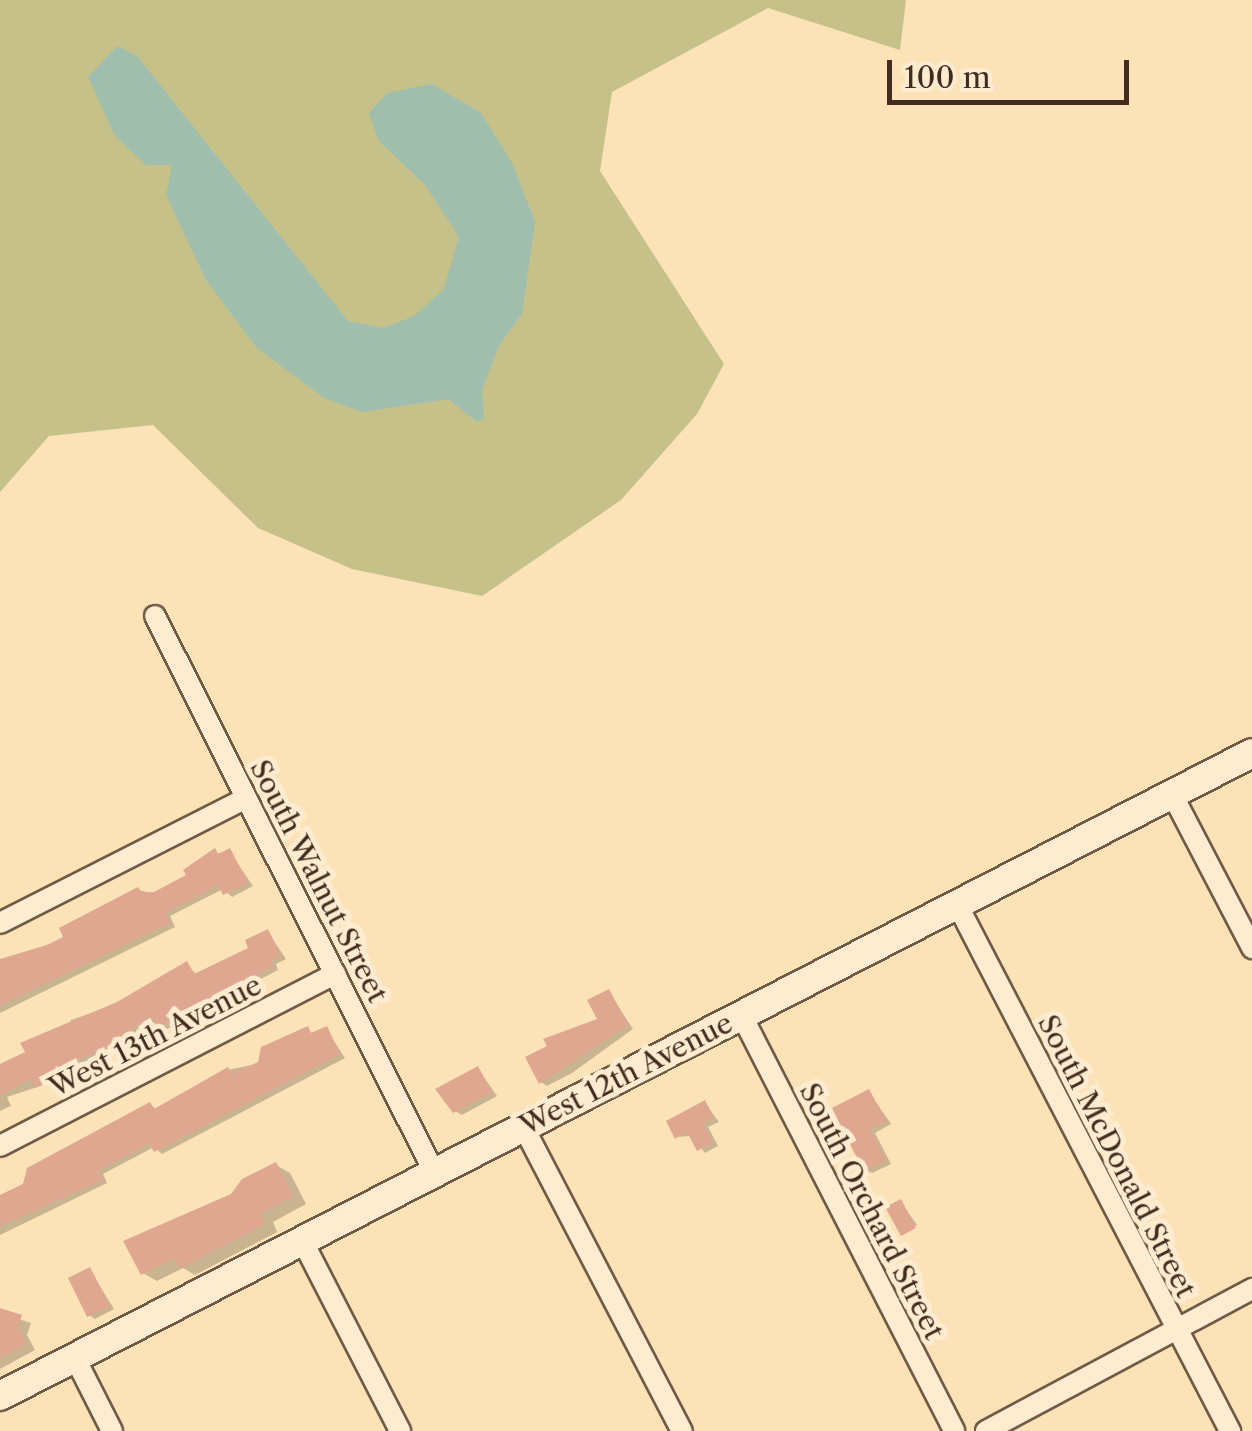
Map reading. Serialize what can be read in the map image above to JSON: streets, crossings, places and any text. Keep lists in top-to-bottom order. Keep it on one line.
{"streets":{"main road":["West 12th Avenue"],"street":["South Walnut Street","West 13th Avenue","South McDonald Street","South Orchard Street"]},"crossings":[["South Walnut Street","West 13th Avenue"],["South Walnut Street","West 12th Avenue"],["West 12th Avenue","South McDonald Street"],["West 12th Avenue","South Orchard Street"]],"scale_bar":"100 m"}
